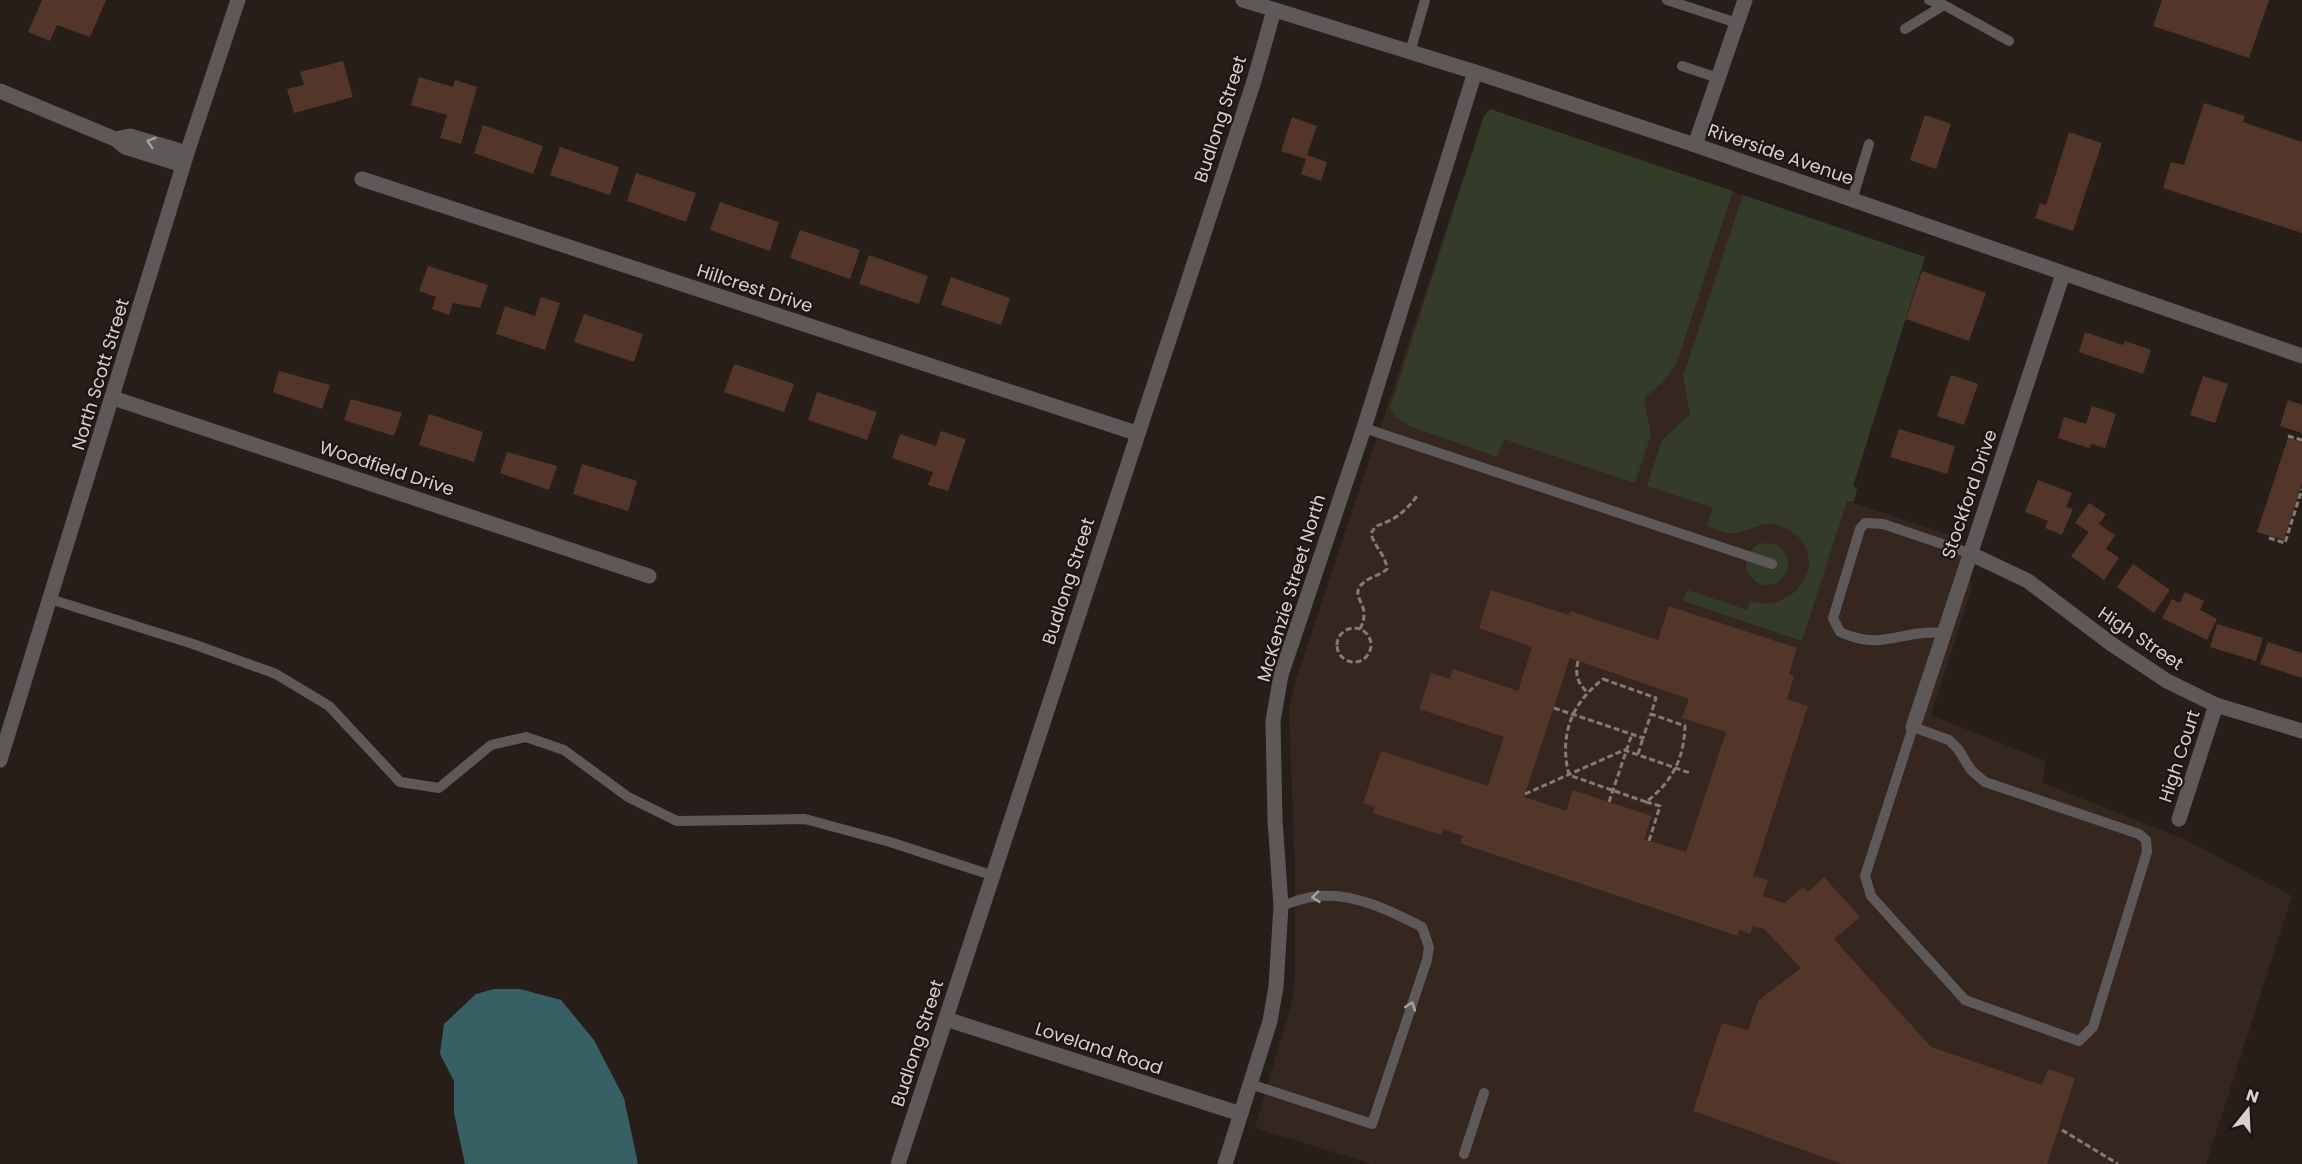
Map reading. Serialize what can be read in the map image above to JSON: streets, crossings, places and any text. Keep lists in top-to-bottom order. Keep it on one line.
{"streets":{"street":["Budlong Street","Riverside Avenue","Hillcrest Drive","North Scott Street","Woodfield Drive","Stockford Drive","McKenzie Street North","High Street","High Court","Loveland Road"]},"crossings":[["Budlong Street","Riverside Avenue"],["Budlong Street","Hillcrest Drive"],["Budlong Street","Loveland Road"],["Riverside Avenue","Stockford Drive"],["Riverside Avenue","McKenzie Street North"],["North Scott Street","Woodfield Drive"],["Stockford Drive","High Street"],["McKenzie Street North","Loveland Road"],["High Street","High Court"]],"north":"top"}
